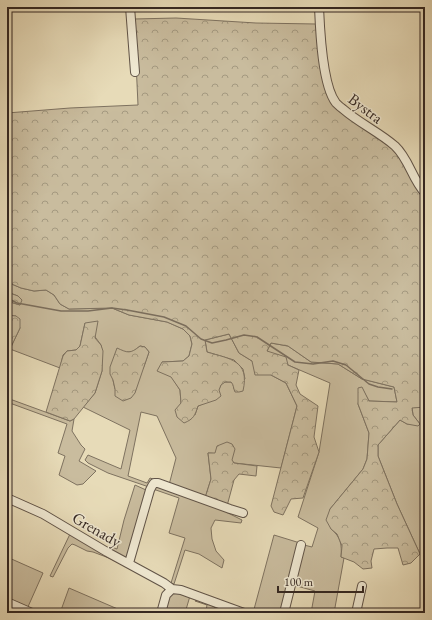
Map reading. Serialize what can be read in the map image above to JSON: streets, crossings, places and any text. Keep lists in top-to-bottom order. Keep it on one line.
{"streets":{"street":["Bystra","Grenady"]},"scale_bar":"100 m"}
